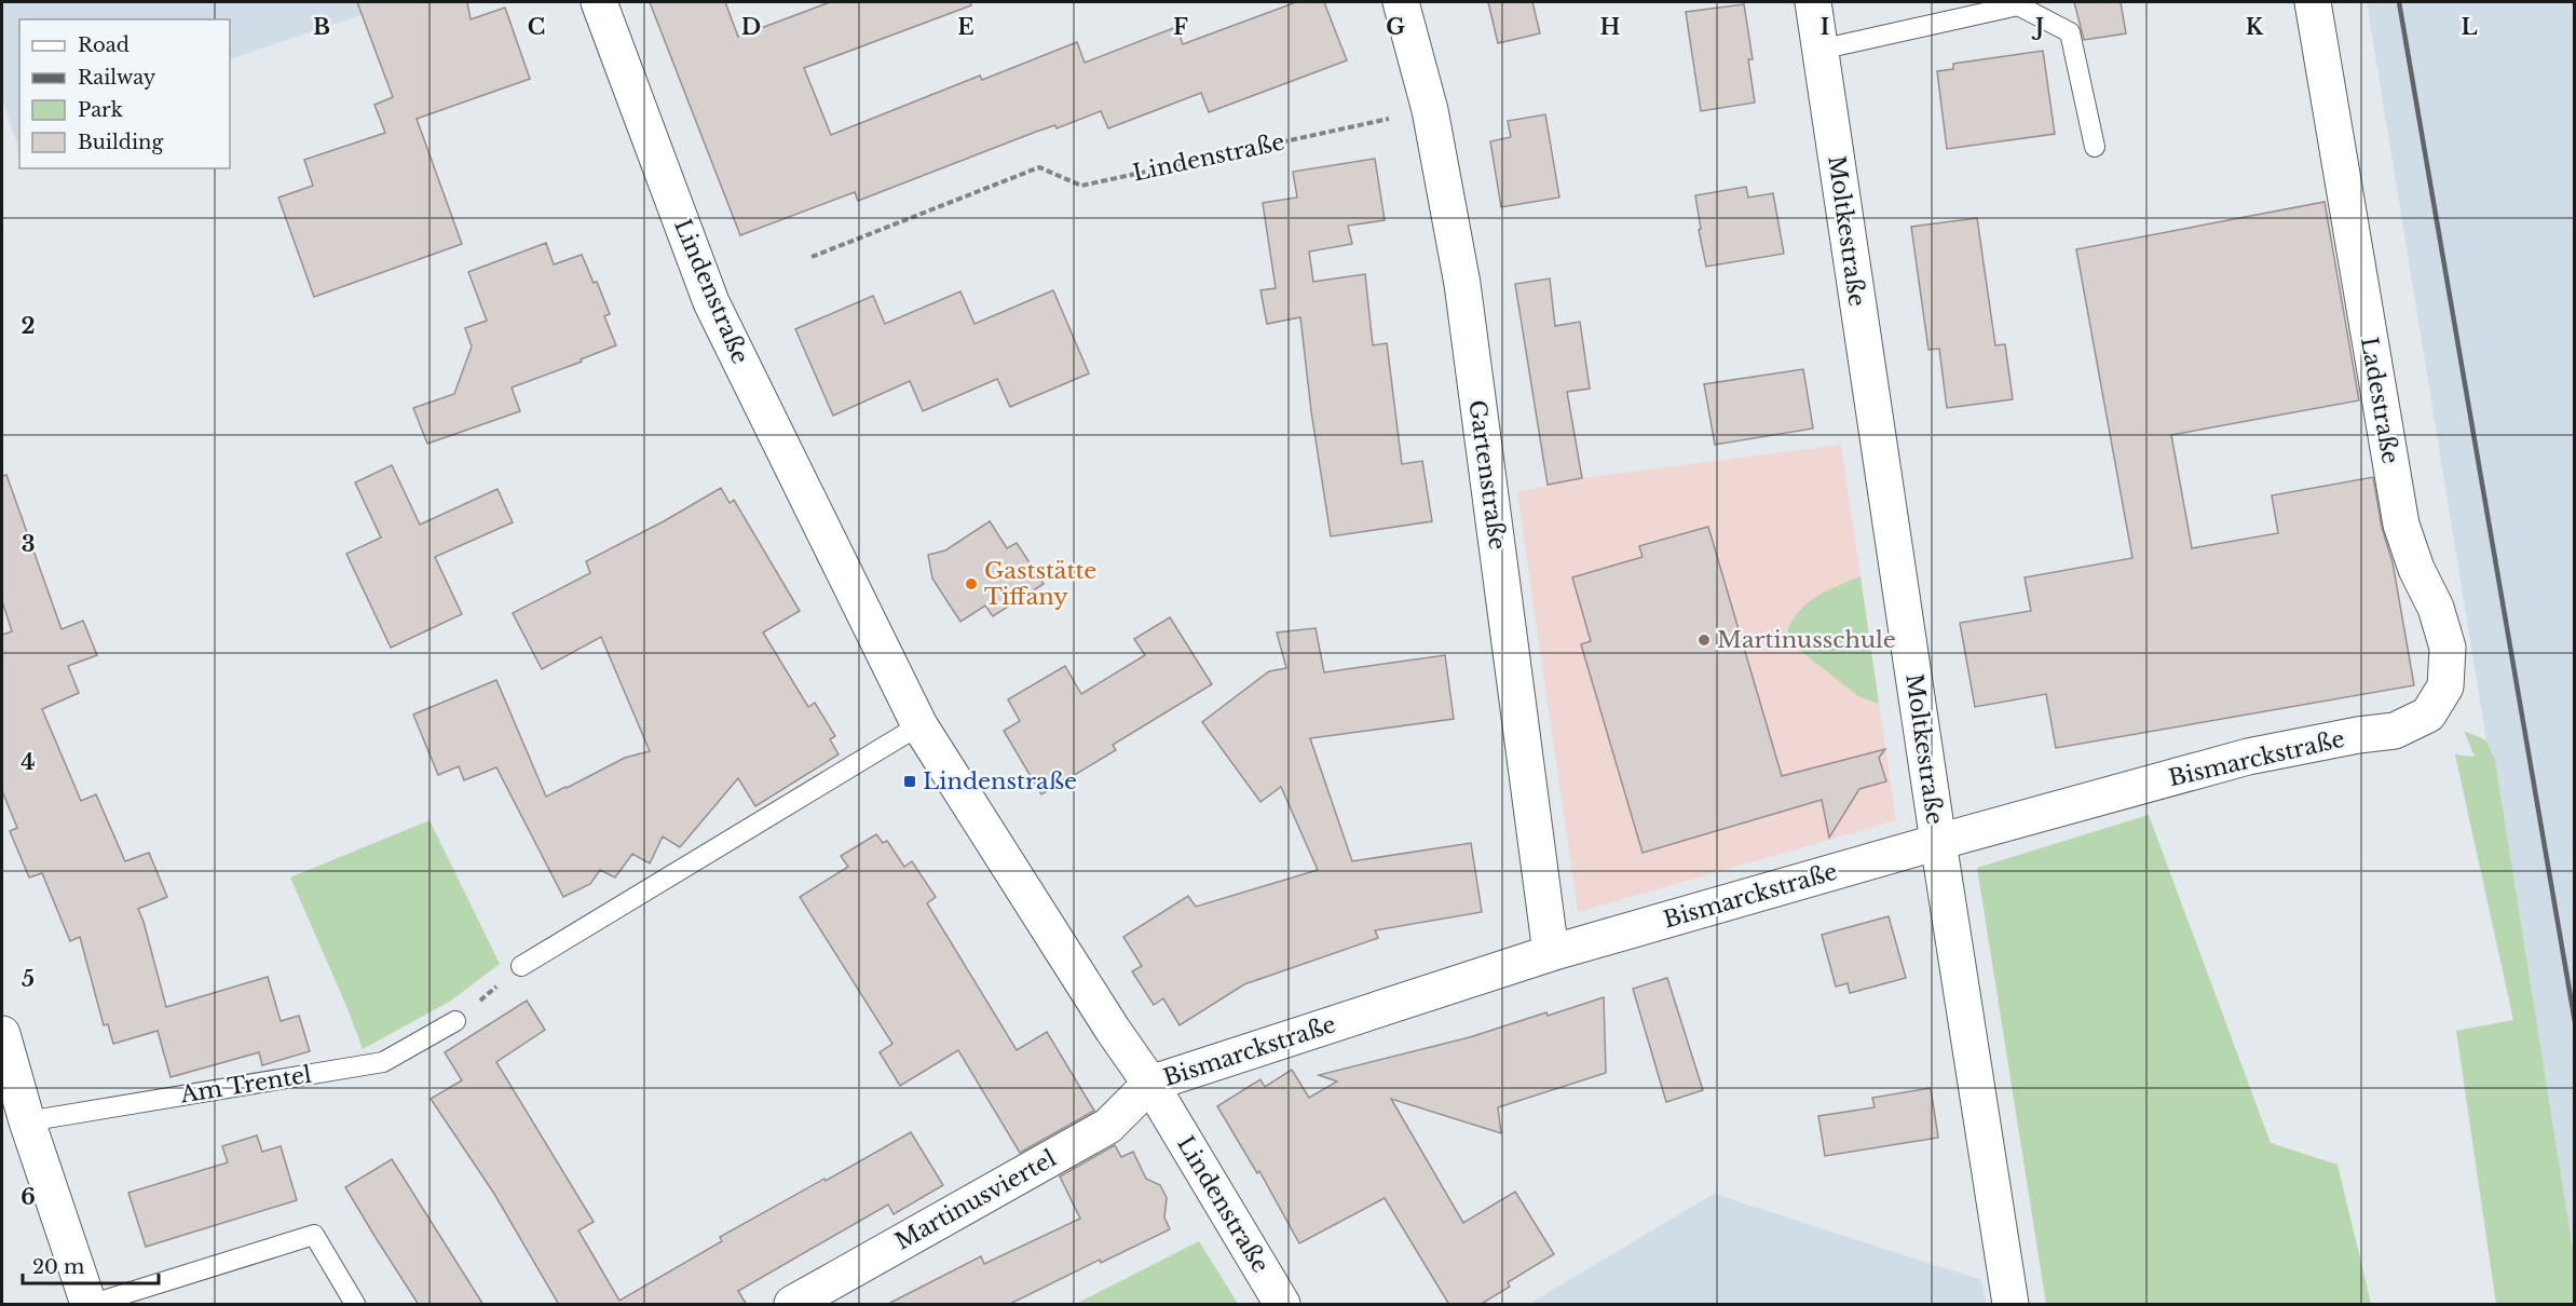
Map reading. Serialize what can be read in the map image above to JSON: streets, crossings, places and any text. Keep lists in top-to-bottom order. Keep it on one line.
{"streets":{"street":["Lindenstraße","Moltkestraße","Ladestraße","Gartenstraße","Bismarckstraße","Martinusviertel"],"lane":["Am Trentel"]},"crossings":[["Lindenstraße","Gartenstraße"],["Lindenstraße","Bismarckstraße"],["Lindenstraße","Martinusviertel"],["Moltkestraße","Bismarckstraße"],["Ladestraße","Bismarckstraße"],["Gartenstraße","Bismarckstraße"],["Bismarckstraße","Martinusviertel"]],"places":{"other":["Gaststätte Tiffany","Martinusschule"],"transit":["Lindenstraße"]},"legend":["Road","Railway","Park","Building"],"scale_bar":"20 m","grid":{"columns":["B","C","D","E","F","G","H","I","J","K","L"],"rows":["2","3","4","5","6"]}}
